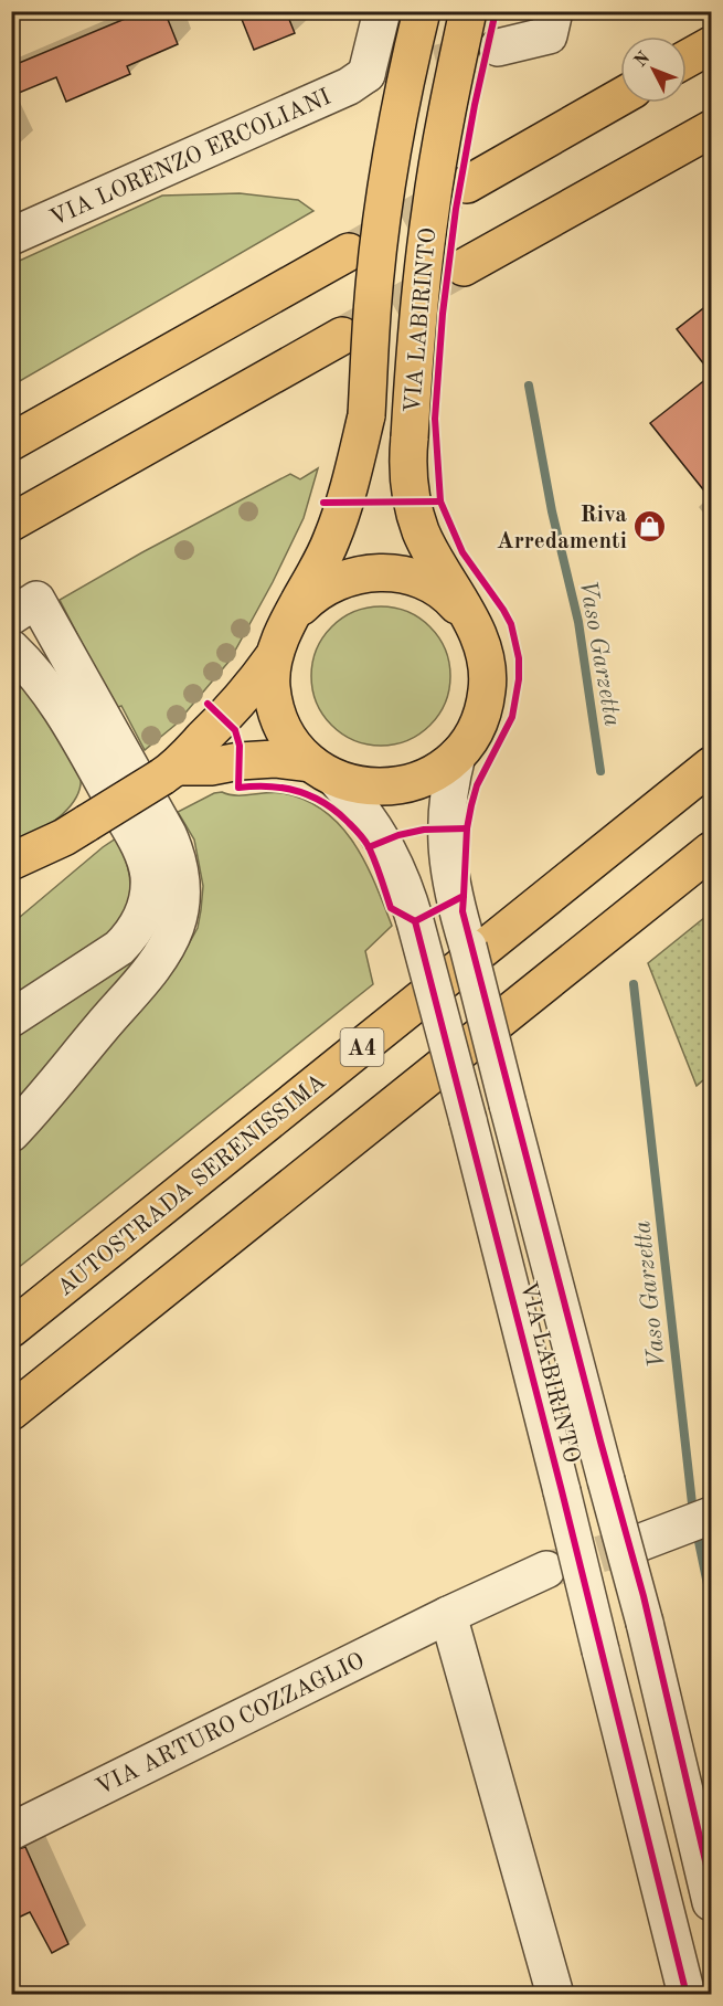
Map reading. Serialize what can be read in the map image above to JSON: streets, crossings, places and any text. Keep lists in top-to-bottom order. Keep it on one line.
{"streets":{"main road":["VIA LABIRINTO","A4","AUTOSTRADA SERENISSIMA"],"street":["VIA LORENZO ERCOLIANI","VIA ARTURO COZZAGLIO"]},"water":["Vaso Garzetta"],"places":{"shop":["Riva Arredamenti"]},"north":"top left"}
